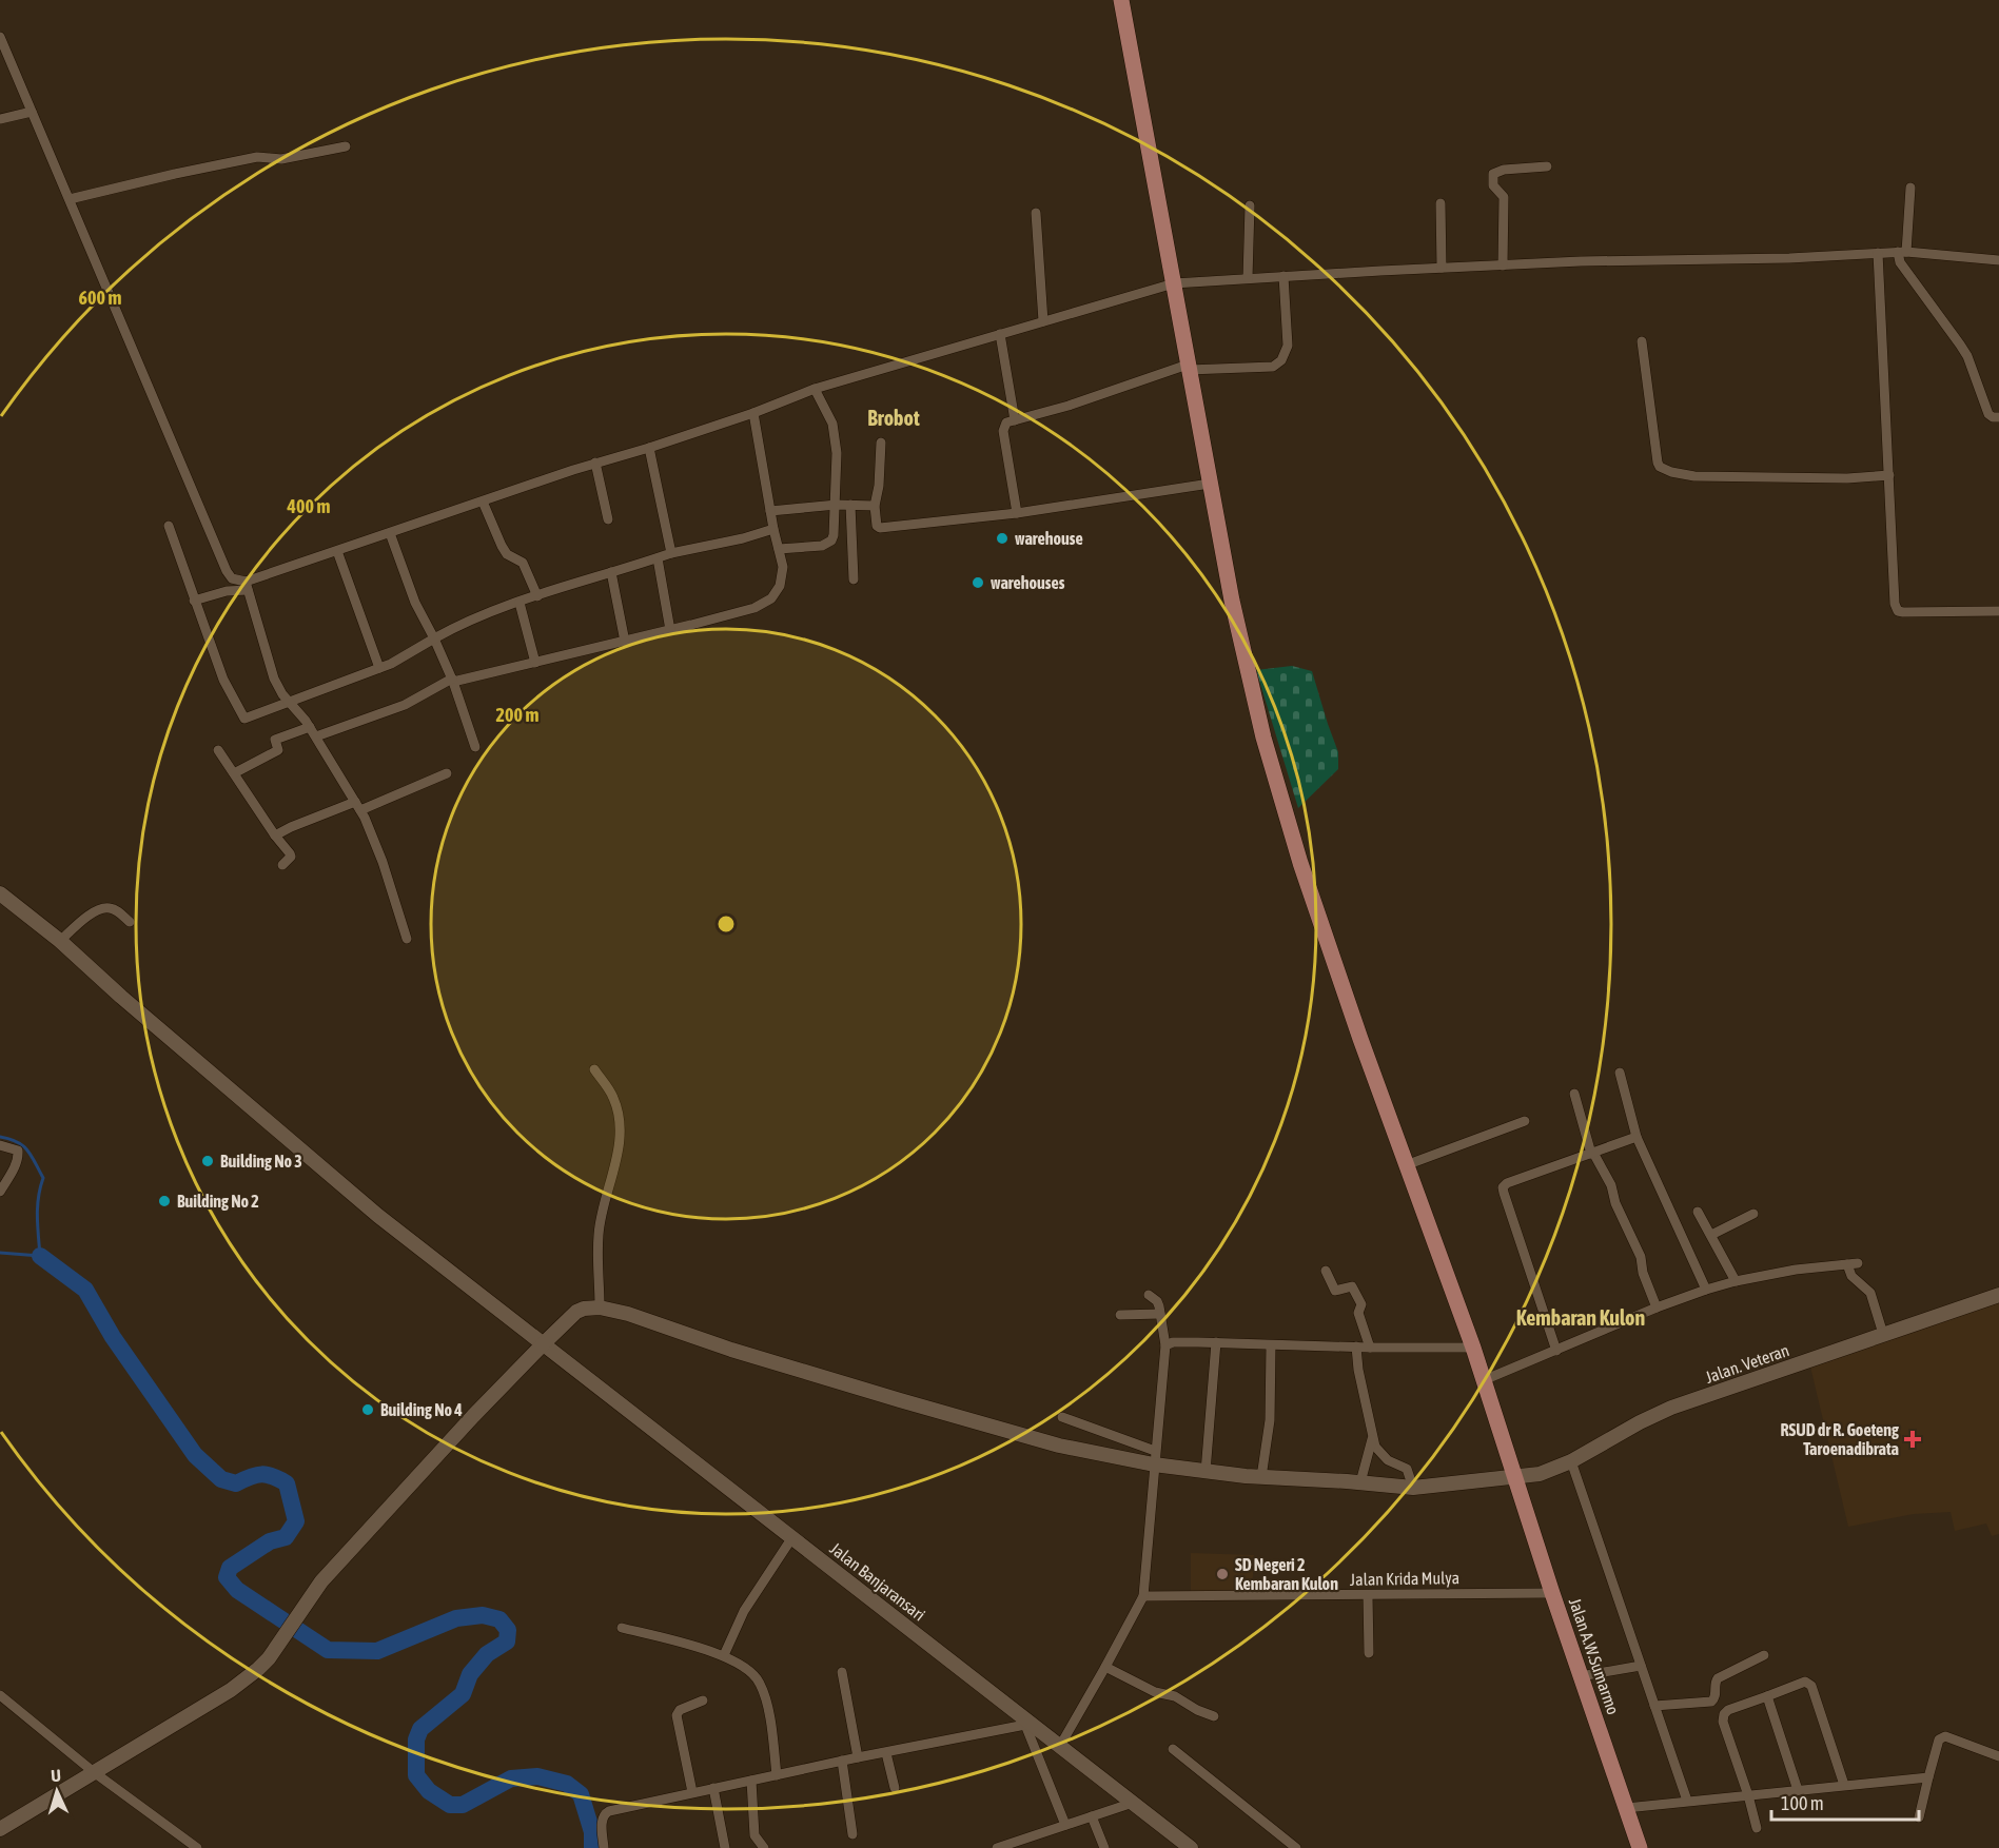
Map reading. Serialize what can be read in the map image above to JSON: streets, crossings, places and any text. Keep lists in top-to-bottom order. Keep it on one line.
{"streets":{"main road":["Jalan A.W.Sumarmo"],"street":["Jalan. Veteran","Jalan Krida Mulya","Jalan Banjaransari"]},"crossings":[["Jalan. Veteran","Jalan A.W.Sumarmo"],["Jalan Krida Mulya","Jalan A.W.Sumarmo"]],"districts":["Brobot","Kembaran Kulon"],"places":{"other":["warehouse","warehouses","Building No 3","Building No 2","Building No 4","SD Negeri 2 Kembaran Kulon"],"health":["RSUD dr R. Goeteng Taroenadibrata"]},"scale_bar":"100 m","north":"top","rings":["600 m","400 m","200 m"]}
